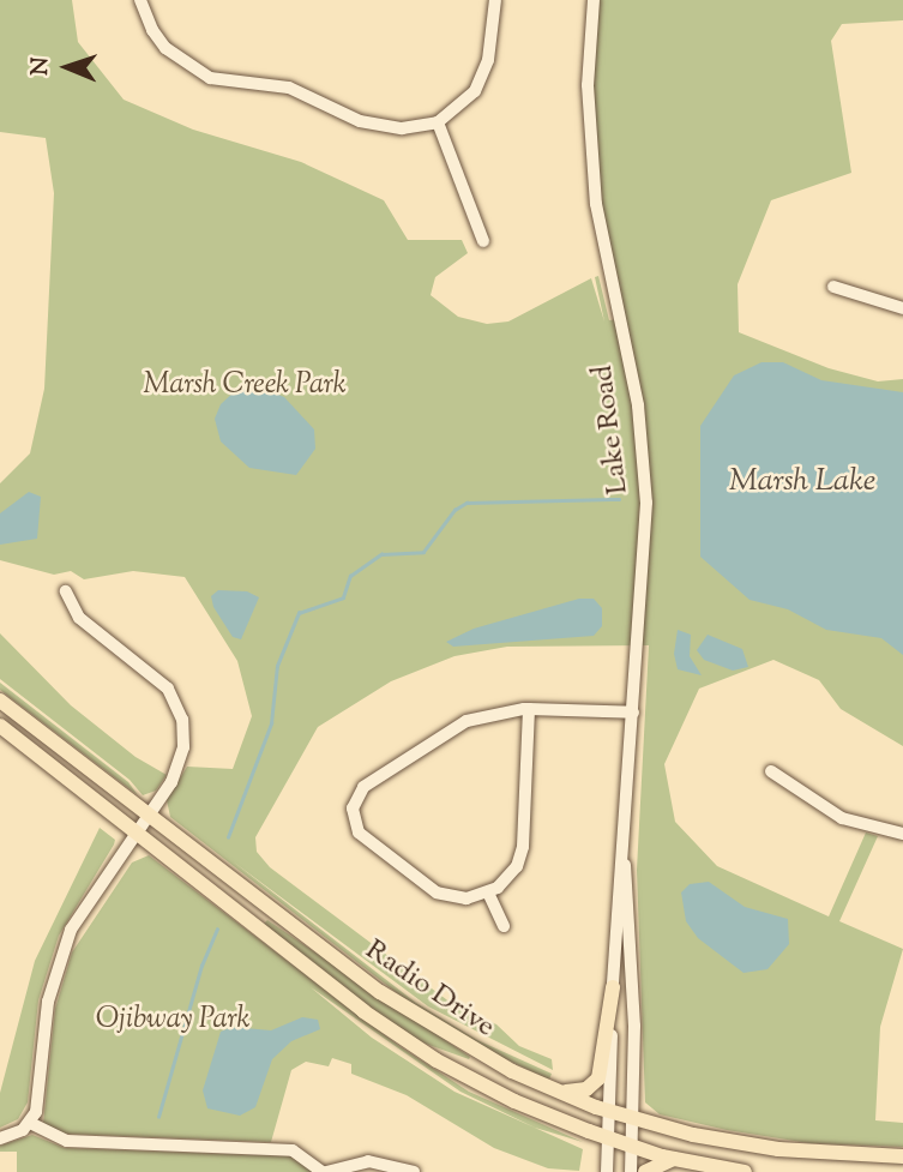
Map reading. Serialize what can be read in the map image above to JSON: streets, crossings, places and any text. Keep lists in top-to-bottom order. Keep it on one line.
{"streets":{"main road":["Radio Drive"],"street":["Lake Road"]},"crossings":[["Lake Road","Radio Drive"]],"water":["Marsh Lake"],"parks":["Marsh Creek Park","Ojibway Park"],"north":"left"}
